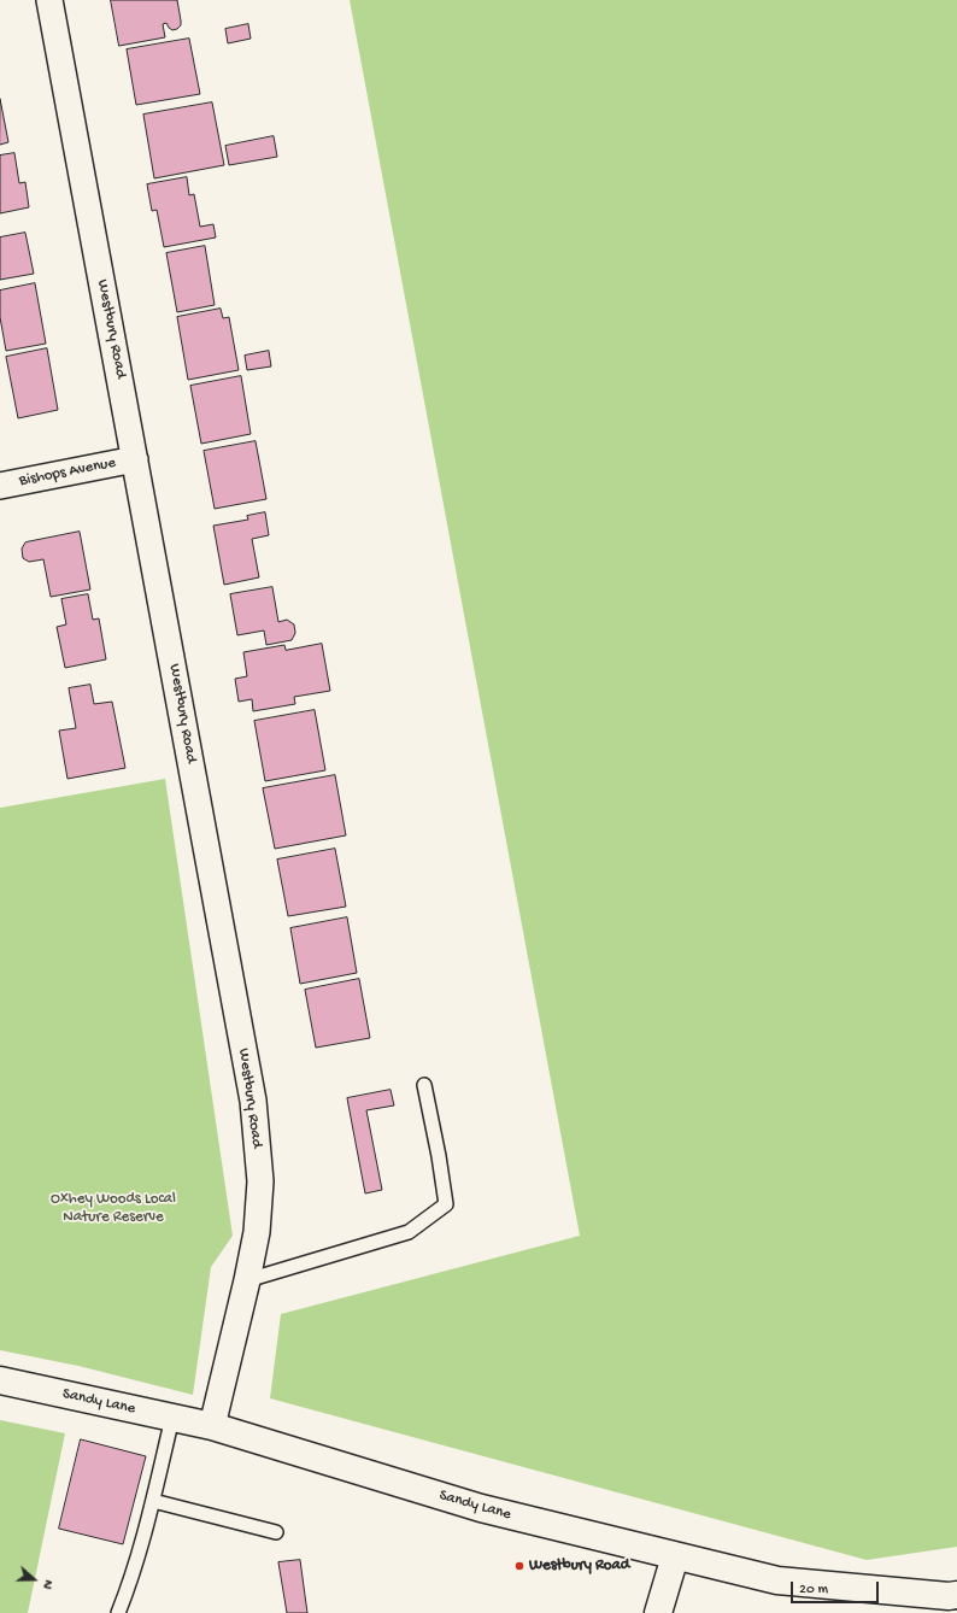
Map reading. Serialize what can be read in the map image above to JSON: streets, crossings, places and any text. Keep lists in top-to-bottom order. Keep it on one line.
{"streets":{"main road":["Sandy Lane"],"street":["Westbury Road","Bishops Avenue"]},"crossings":[["Westbury Road","Bishops Avenue"],["Westbury Road","Sandy Lane"]],"parks":["Oxhey Woods Local Nature Reserve"],"places":["Westbury Road"],"scale_bar":"20 m","north":"right"}
